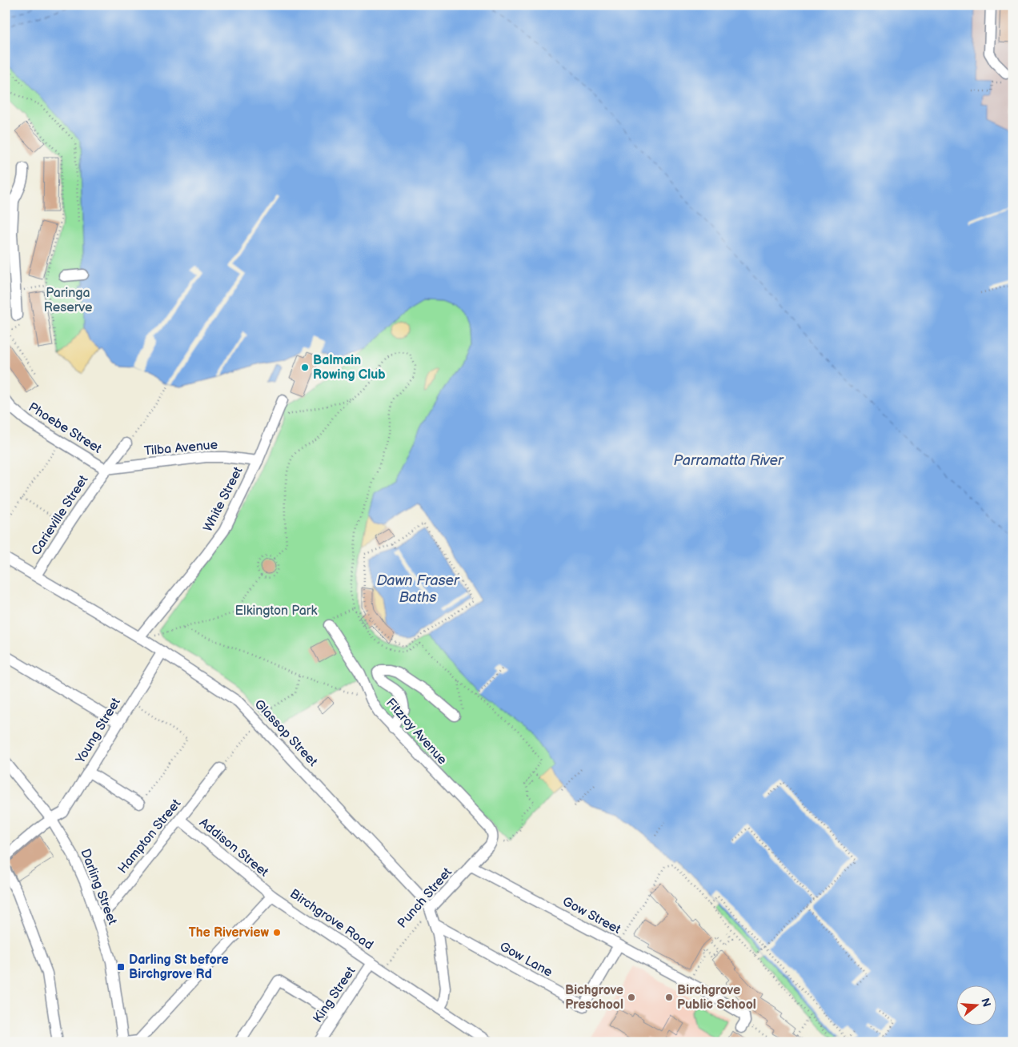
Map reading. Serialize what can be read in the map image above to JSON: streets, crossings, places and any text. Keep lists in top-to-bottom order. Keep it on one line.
{"streets":{"street":["Phoebe Street","Tilba Avenue","White Street","Carieville Street","Young Street","Fitzroy Avenue","Glassop Street","Hampton Street","Addison Street","Darling Street","Punch Street","Gow Street","Birchgrove Road","Gow Lane","King Street"]},"crossings":[["Phoebe Street","Tilba Avenue"],["Phoebe Street","Carieville Street"],["Tilba Avenue","White Street"],["Tilba Avenue","Carieville Street"],["White Street","Glassop Street"],["Carieville Street","Glassop Street"],["Young Street","Glassop Street"],["Young Street","Darling Street"],["Fitzroy Avenue","Punch Street"],["Glassop Street","Punch Street"],["Glassop Street","Birchgrove Road"],["Glassop Street","Gow Lane"],["Hampton Street","Addison Street"],["Hampton Street","Darling Street"],["Addison Street","Birchgrove Road"],["Darling Street","Birchgrove Road"],["Punch Street","Gow Street"],["Punch Street","Birchgrove Road"],["Gow Street","Gow Lane"],["Birchgrove Road","King Street"]],"water":["Parramatta River","Dawn Fraser Baths"],"parks":["Paringa Reserve","Elkington Park"],"places":{"other":["Balmain Rowing Club","The Riverview","Bichgrove Preschool","Birchgrove Public School"],"transit":["Darling St before Birchgrove Rd"]},"north":"right"}
